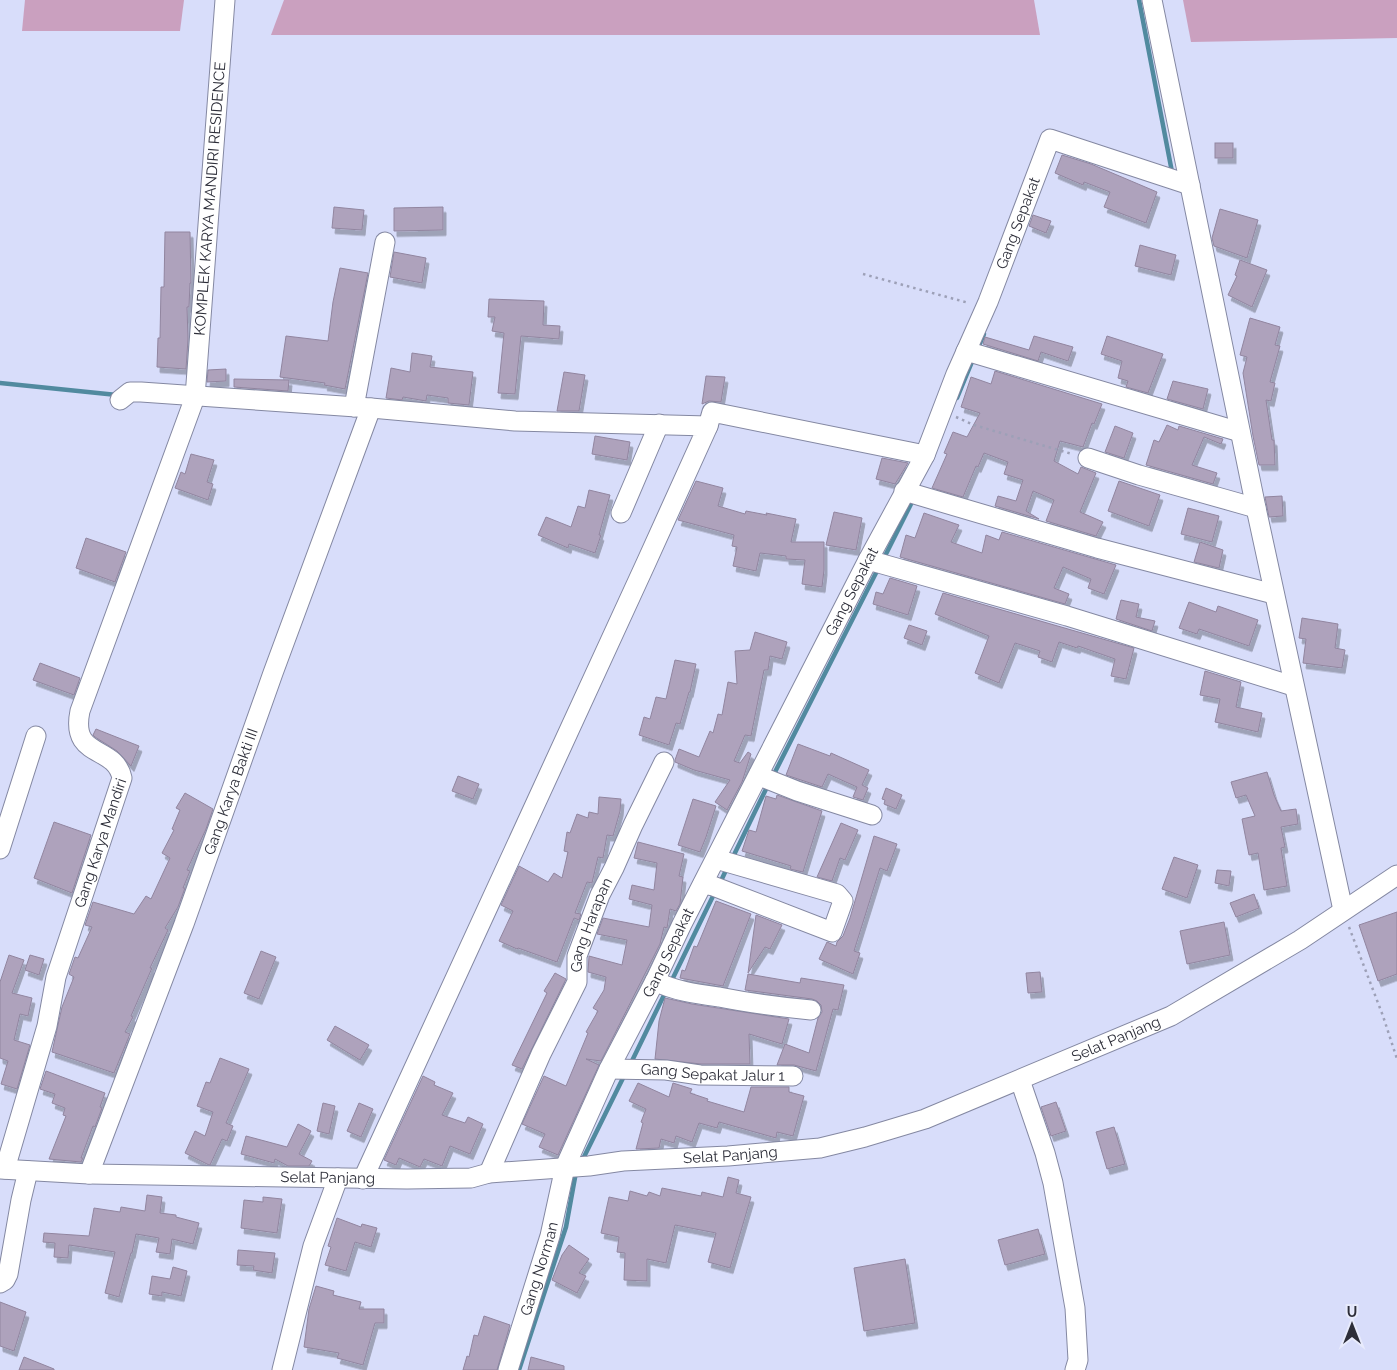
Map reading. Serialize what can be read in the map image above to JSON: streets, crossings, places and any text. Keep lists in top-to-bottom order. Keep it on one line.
{"streets":{"street":["KOMPLEK KARYA MANDIRI RESIDENCE","Gang Sepakat","Gang Karya Bakti III","Gang Karya Mandiri","Gang Harapan","Selat Panjang","Gang Sepakat Jalur 1","Gang Norman"]},"crossings":[["KOMPLEK KARYA MANDIRI RESIDENCE","Gang Karya Mandiri"],["Gang Sepakat","Selat Panjang"],["Gang Sepakat","Gang Sepakat Jalur 1"],["Gang Sepakat","Gang Norman"],["Gang Karya Bakti III","Selat Panjang"],["Gang Karya Mandiri","Selat Panjang"],["Gang Harapan","Selat Panjang"],["Selat Panjang","Gang Norman"]],"north":"top"}
